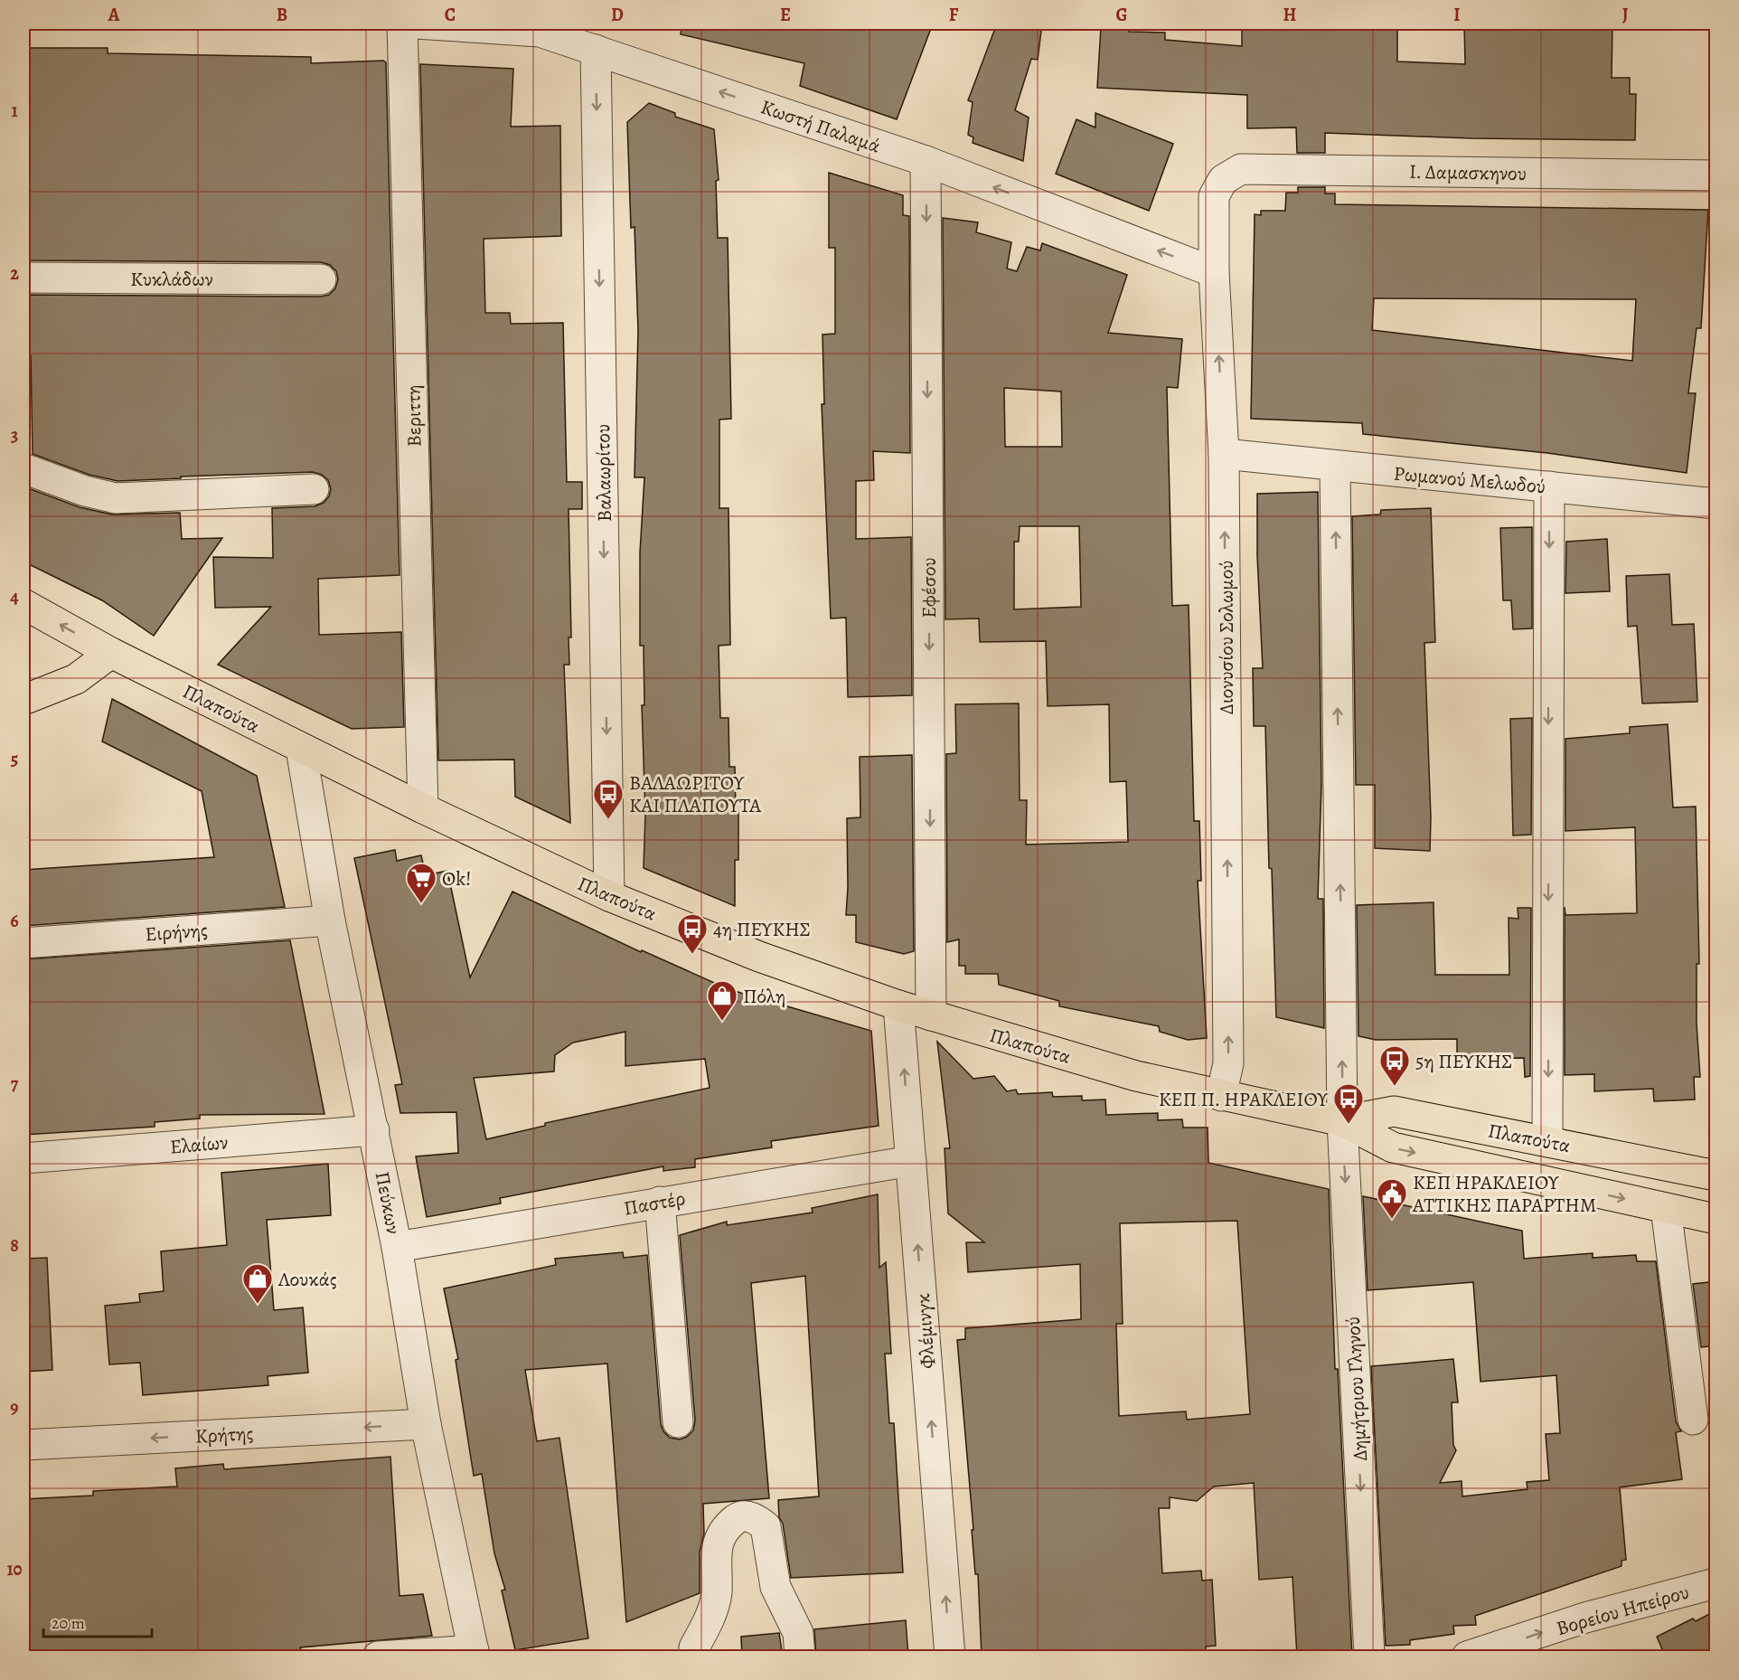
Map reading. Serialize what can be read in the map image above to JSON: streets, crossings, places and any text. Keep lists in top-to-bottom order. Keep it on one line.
{"streets":{"main road":["Πλαπούτα"],"street":["Κωστή Παλαμά","Ι. Δαμασκηνου","Κυκλάδων","Βεριττη","Βαλαωρίτου","Ρωμανού Μελωδού","Εφέσου","Διονυσίου Σολωμού","Ειρήνης","Ελαίων","Πεύκων","Παστέρ","Φλέμινγκ","Δημήτριου Γληνού","Κρήτης","Βορείου Ηπείρου"]},"crossings":[["Κωστή Παλαμά","Βαλαωρίτου"],["Κωστή Παλαμά","Εφέσου"],["Κωστή Παλαμά","Διονυσίου Σολωμού"],["Ι. Δαμασκηνου","Διονυσίου Σολωμού"],["Βεριττη","Πλαπούτα"],["Βαλαωρίτου","Πλαπούτα"],["Ρωμανού Μελωδού","Διονυσίου Σολωμού"],["Ρωμανού Μελωδού","Δημήτριου Γληνού"],["Εφέσου","Πλαπούτα"],["Διονυσίου Σολωμού","Πλαπούτα"],["Πλαπούτα","Πεύκων"],["Πλαπούτα","Φλέμινγκ"],["Πλαπούτα","Δημήτριου Γληνού"],["Ειρήνης","Πεύκων"],["Ελαίων","Πεύκων"],["Πεύκων","Παστέρ"],["Πεύκων","Κρήτης"],["Παστέρ","Φλέμινγκ"]],"one_way":["Κωστή Παλαμά","Βαλαωρίτου","Εφέσου","Διονυσίου Σολωμού","Κρήτης","Βορείου Ηπείρου"],"places":{"bus stop":["ΒΑΛΑΩΡΙΤΟΥ ΚΑΙ ΠΛΑΠΟΥΤΑ","4η ΠΕΥΚΗΣ","5η ΠΕΥΚΗΣ","ΚΕΠ Π. ΗΡΑΚΛΕΙΟΥ"],"supermarket":["Ok!"],"shop":["Πόλη","Λουκάς"],"public building":["ΚΕΠ ΗΡΑΚΛΕΙΟΥ ΑΤΤΙΚΗΣ ΠΑΡΑΡΤΗΜ"]},"scale_bar":"20 m","grid":{"columns":["A","B","C","D","E","F","G","H","I","J"],"rows":["1","2","3","4","5","6","7","8","9","10"]}}
